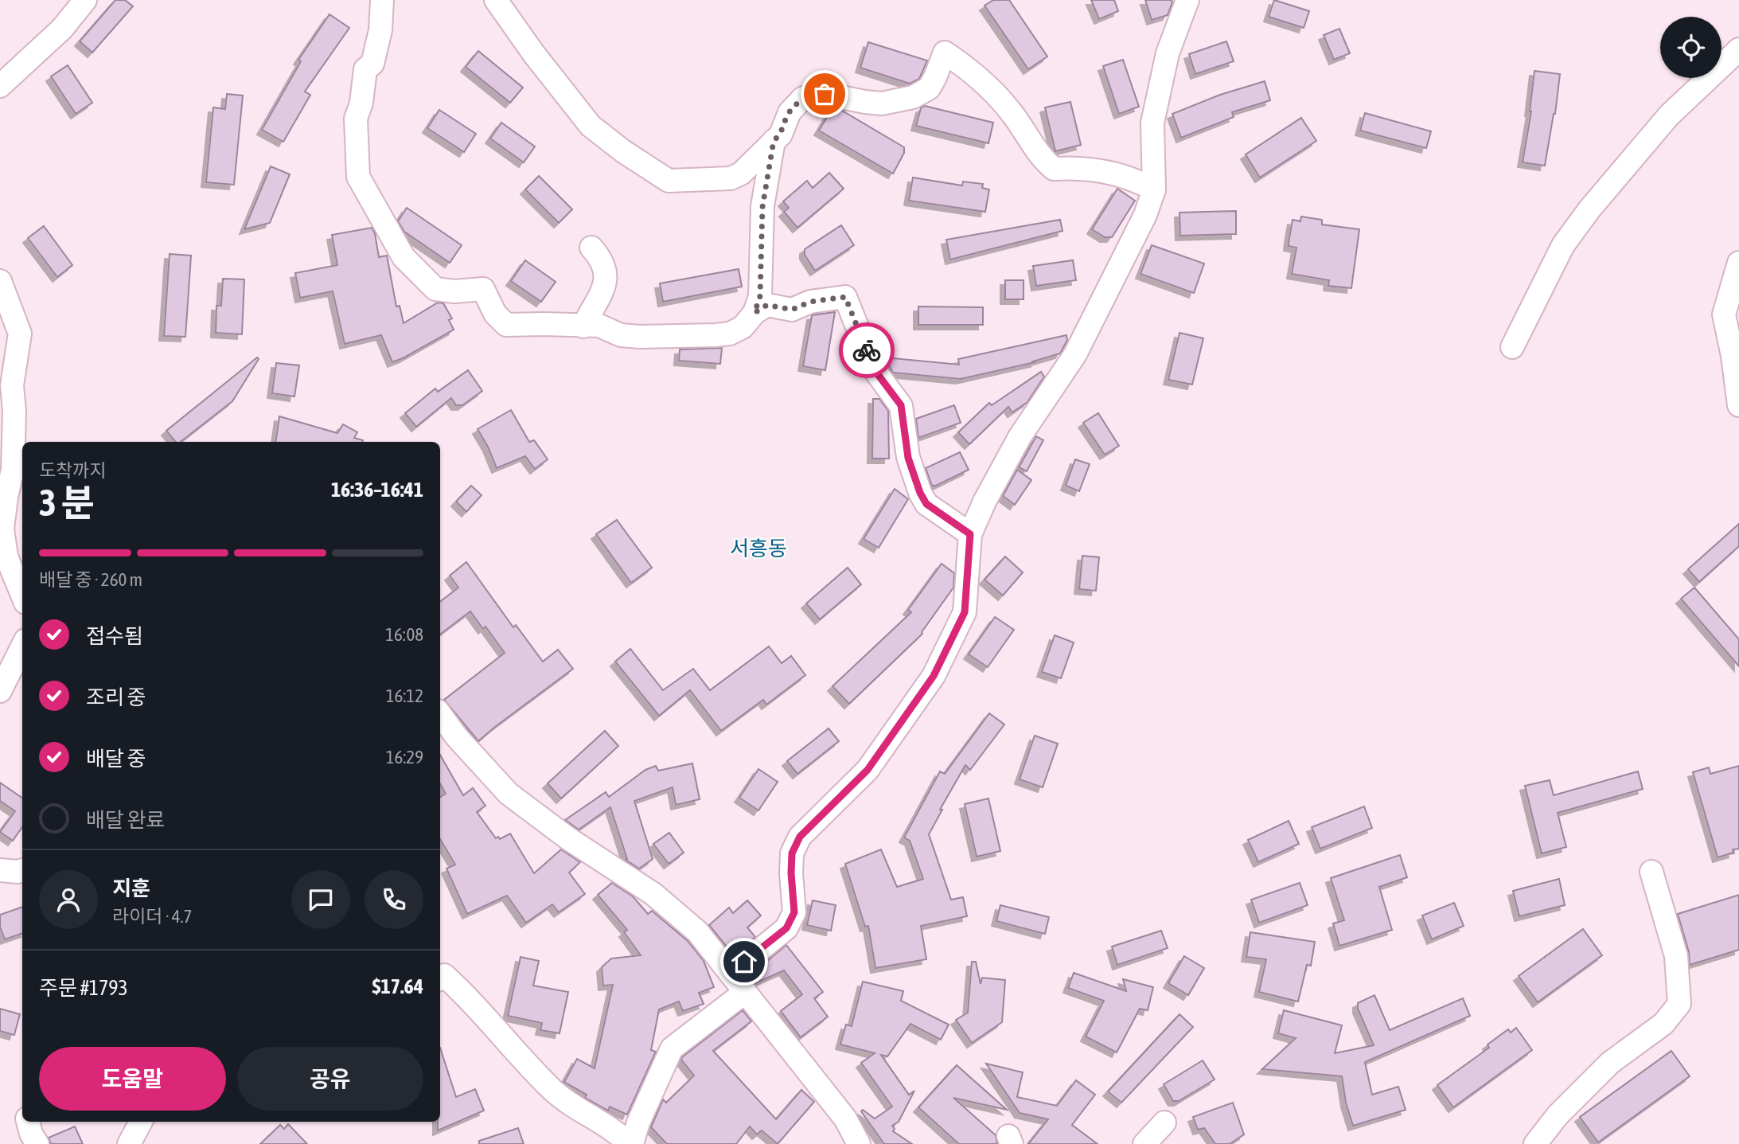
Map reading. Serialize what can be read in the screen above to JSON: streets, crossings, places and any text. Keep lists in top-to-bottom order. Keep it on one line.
{"districts":["서흥동"],"page":{"heading":["3 분","도착까지","16:36–16:41"],"panel":["지훈","라이더 · 4.7","주문 #1793","$17.64"],"bar":"배달 중 · 260 m","list":[["접수됨","16:08"],["조리 중","16:12"],["배달 중","16:29"],"배달 완료"],"buttons":["도움말","공유"]}}
